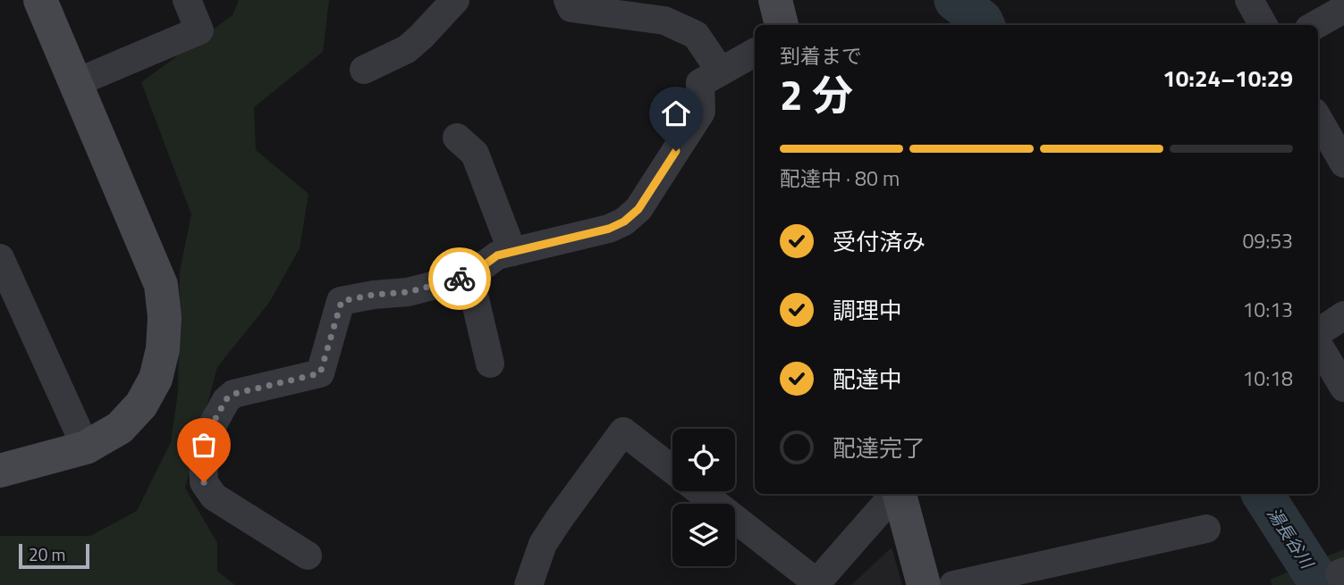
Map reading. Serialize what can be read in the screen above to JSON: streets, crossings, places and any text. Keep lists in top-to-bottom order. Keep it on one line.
{"water":["湯長谷川"],"scale_bar":"20 m","page":{"heading":["2 分","到着まで","10:24–10:29"],"bar":"配達中 · 80 m","list":[["受付済み","09:53"],["調理中","10:13"],["配達中","10:18"],"配達完了"],"scale":"20 m"}}
